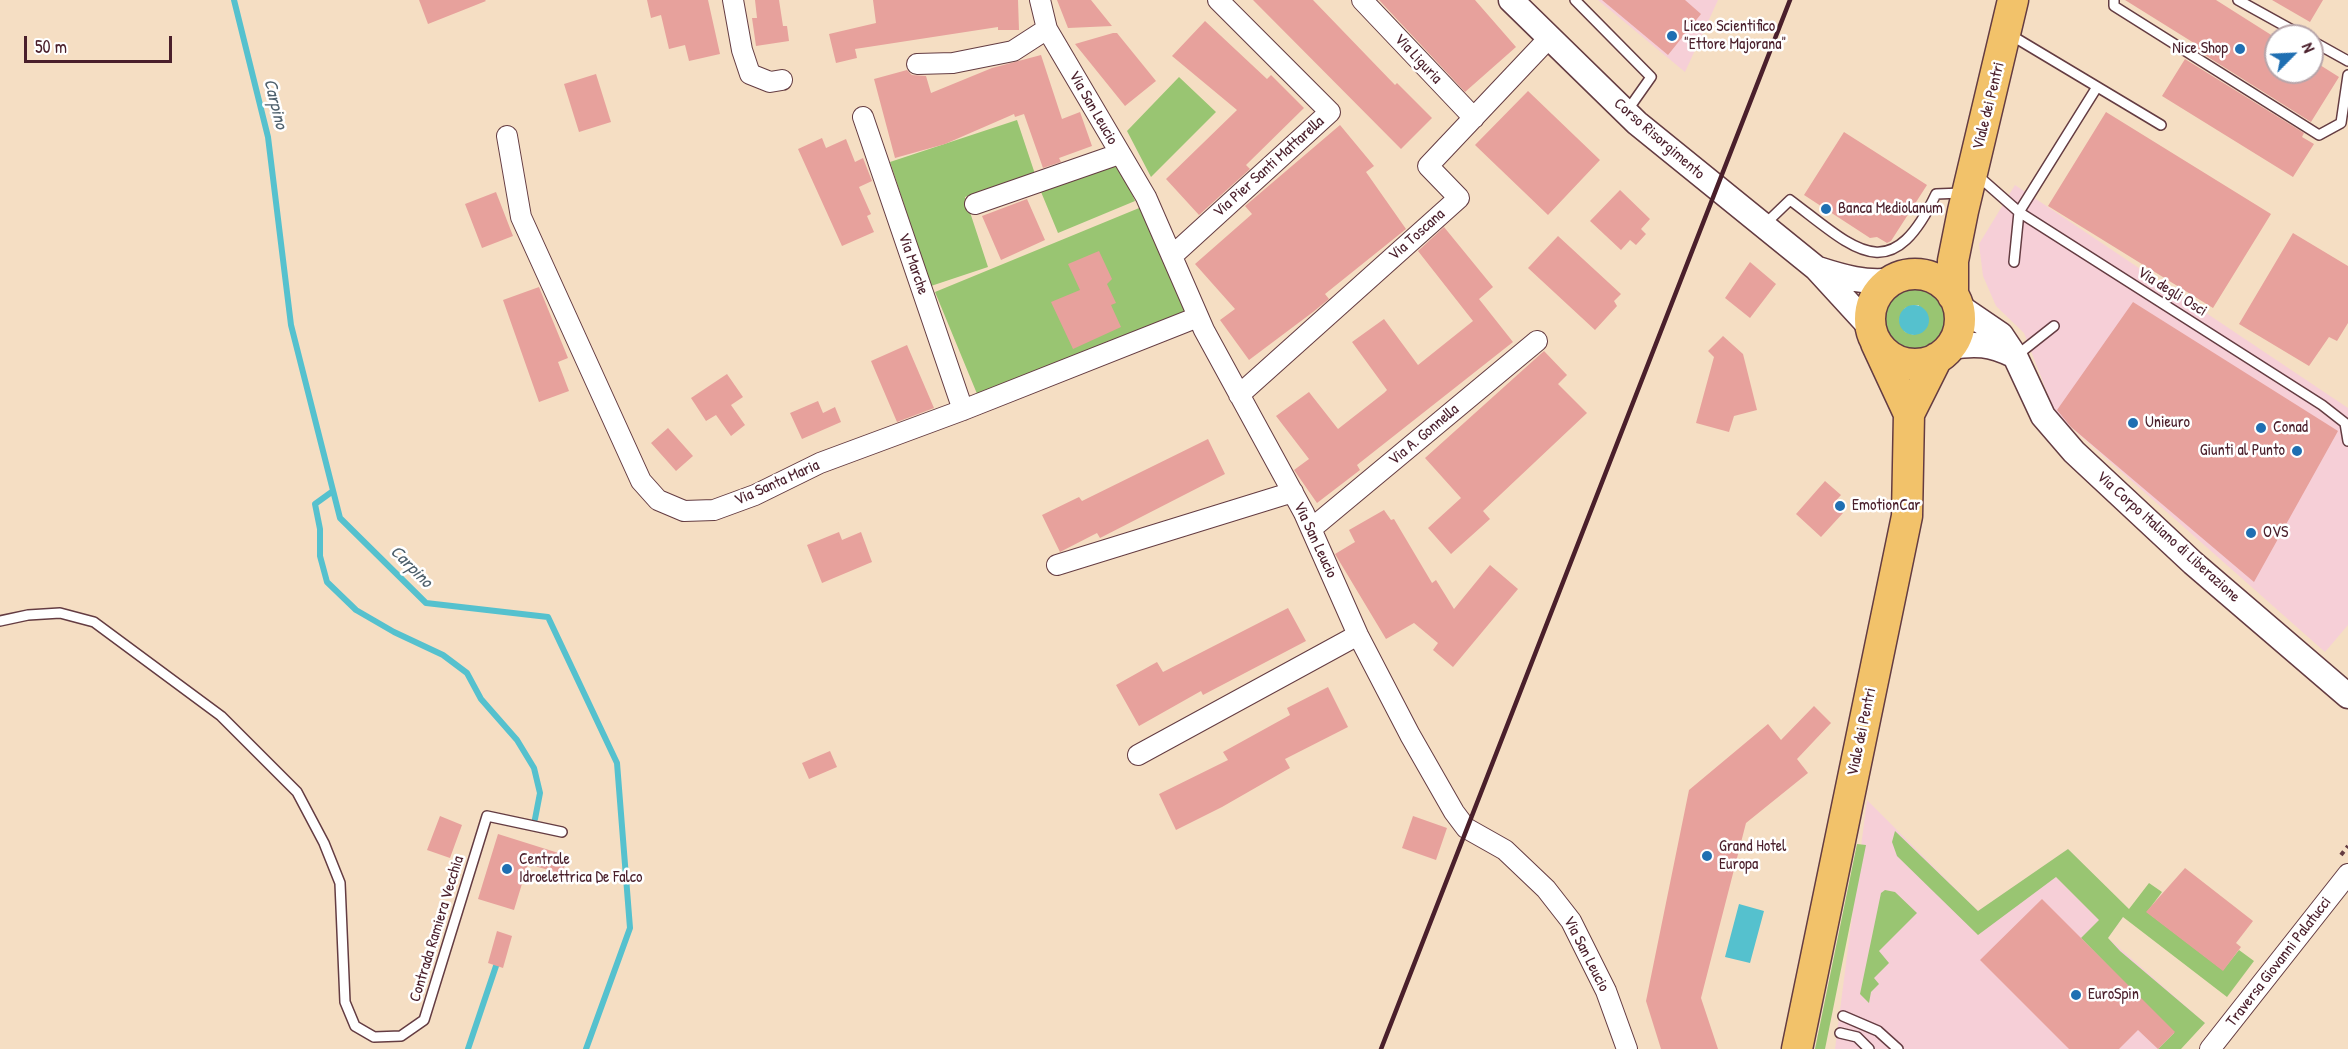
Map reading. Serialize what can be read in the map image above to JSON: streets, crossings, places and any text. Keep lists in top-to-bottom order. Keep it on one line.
{"streets":{"main road":["Viale dei Pentri"],"street":["Via Liguria","Via San Leucio","Corso Risorgimento","Via Pier Santi Mattarella","Via Toscana","Via Marche","Via A. Gonnella","Via Santa Maria","Via Corpo Italiano di Liberazione","Traversa Giovanni Palatucci"],"lane":["Via degli Osci","Contrada Ramiera Vecchia"]},"crossings":[["Via Liguria","Via Toscana"],["Viale dei Pentri","Corso Risorgimento"],["Viale dei Pentri","Via degli Osci"],["Viale dei Pentri","Via Corpo Italiano di Liberazione"],["Via San Leucio","Via Pier Santi Mattarella"],["Via San Leucio","Via Toscana"],["Via San Leucio","Via A. Gonnella"],["Via San Leucio","Via Santa Maria"],["Corso Risorgimento","Via Toscana"],["Corso Risorgimento","Via Corpo Italiano di Liberazione"],["Via Marche","Via Santa Maria"]],"water":["Carpino"],"places":["Liceo Scientifico \"Ettore Majorana\"","Nice Shop","Banca Mediolanum","Unieuro","Conad","Giunti al Punto","EmotionCar","OVS","Grand Hotel Europa","Centrale Idroelettrica De Falco","EuroSpin"],"scale_bar":"50 m","north":"top right"}
